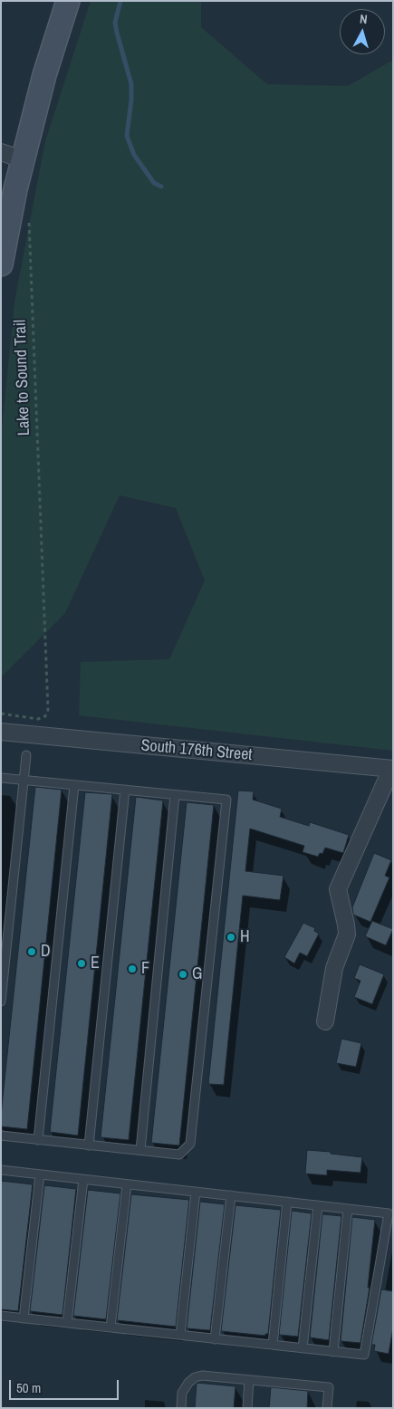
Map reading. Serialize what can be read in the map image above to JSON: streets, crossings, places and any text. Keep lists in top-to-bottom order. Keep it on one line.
{"streets":{"street":["South 176th Street"],"path":["Lake to Sound Trail"]},"places":["H","D","E","F","G"],"scale_bar":"50 m","north":"top"}
